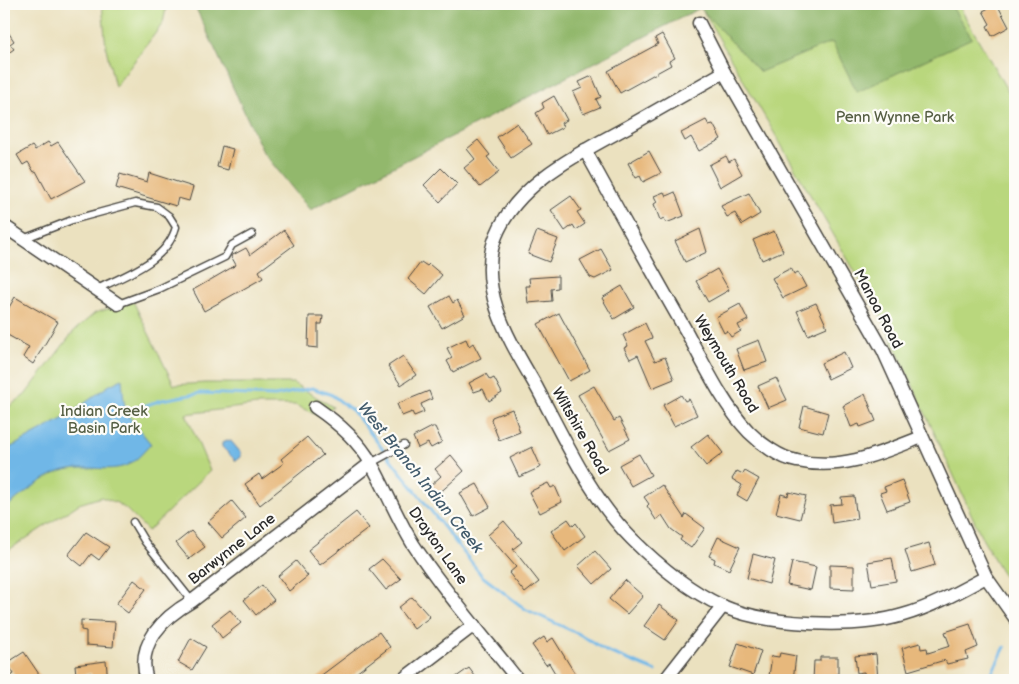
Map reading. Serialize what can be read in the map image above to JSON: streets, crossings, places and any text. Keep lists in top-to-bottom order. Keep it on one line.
{"streets":{"street":["Manoa Road","Weymouth Road","Wiltshire Road","Drayton Lane","Barwynne Lane"]},"crossings":[["Manoa Road","Weymouth Road"],["Manoa Road","Wiltshire Road"],["Weymouth Road","Wiltshire Road"],["Drayton Lane","Barwynne Lane"]],"water":["West Branch Indian Creek"],"parks":["Penn Wynne Park","Indian Creek Basin Park"]}
